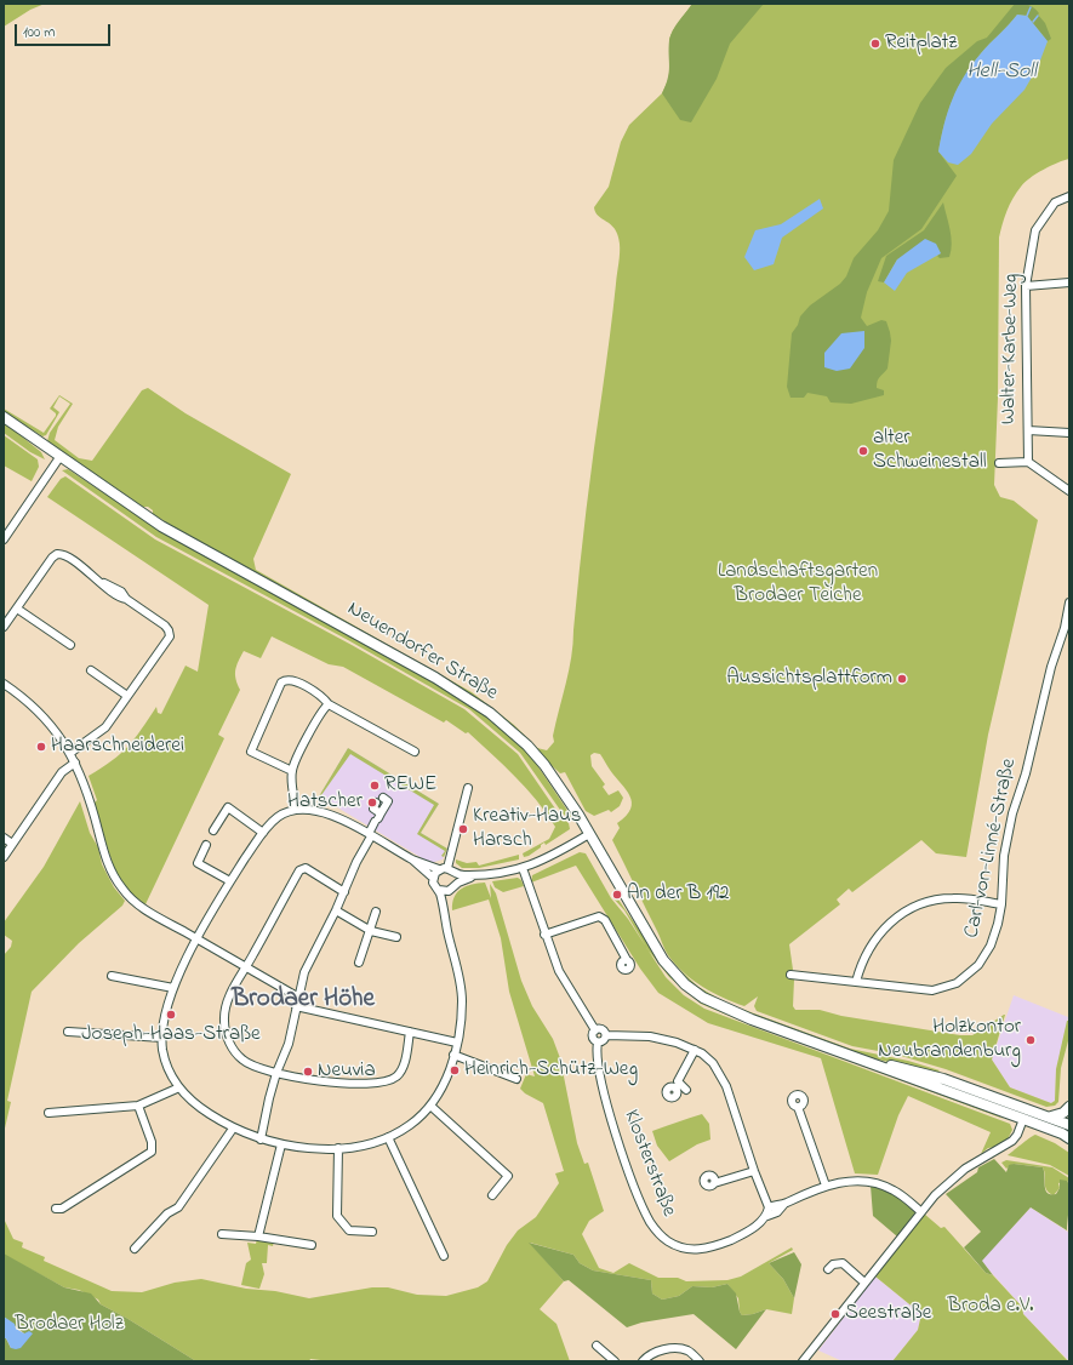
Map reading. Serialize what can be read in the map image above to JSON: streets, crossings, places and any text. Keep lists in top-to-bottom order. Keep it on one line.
{"streets":{"main road":["Neuendorfer Straße"],"street":["Walter-Karbe-Weg","Carl-von-Linné-Straße","Klosterstraße"]},"districts":["Brodaer Höhe"],"water":["Hell-Soll"],"parks":["Landschaftsgarten Brodaer Teiche","Broda e.V.","Brodaer Holz"],"places":["Reitplatz","alter Schweinestall","Aussichtsplattform","Haarschneiderei","REWE","Hatscher","Kreativ-Haus Harsch","An der B 192","Joseph-Haas-Straße","Holzkontor Neubrandenburg","Heinrich-Schütz-Weg","Neuvia","Seestraße"],"scale_bar":"100 m"}
